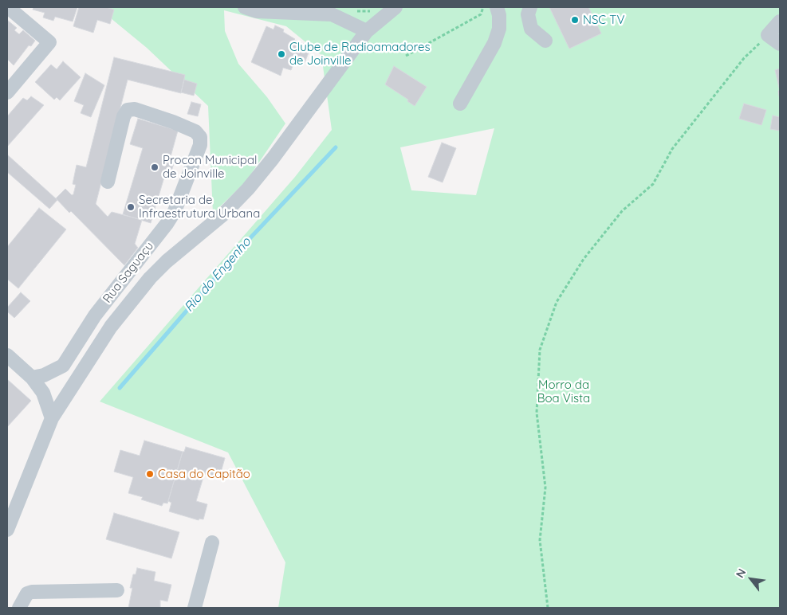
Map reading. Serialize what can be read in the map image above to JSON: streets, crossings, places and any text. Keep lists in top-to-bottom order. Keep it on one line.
{"streets":{"street":["Rua Saguaçu"]},"water":["Rio do Engenho"],"parks":["Morro da Boa Vista"],"places":["NSC TV","Clube de Radioamadores de Joinville","Procon Municipal de Joinville","Secretaria de Infraestrutura Urbana","Casa do Capitão"],"north":"top left"}
